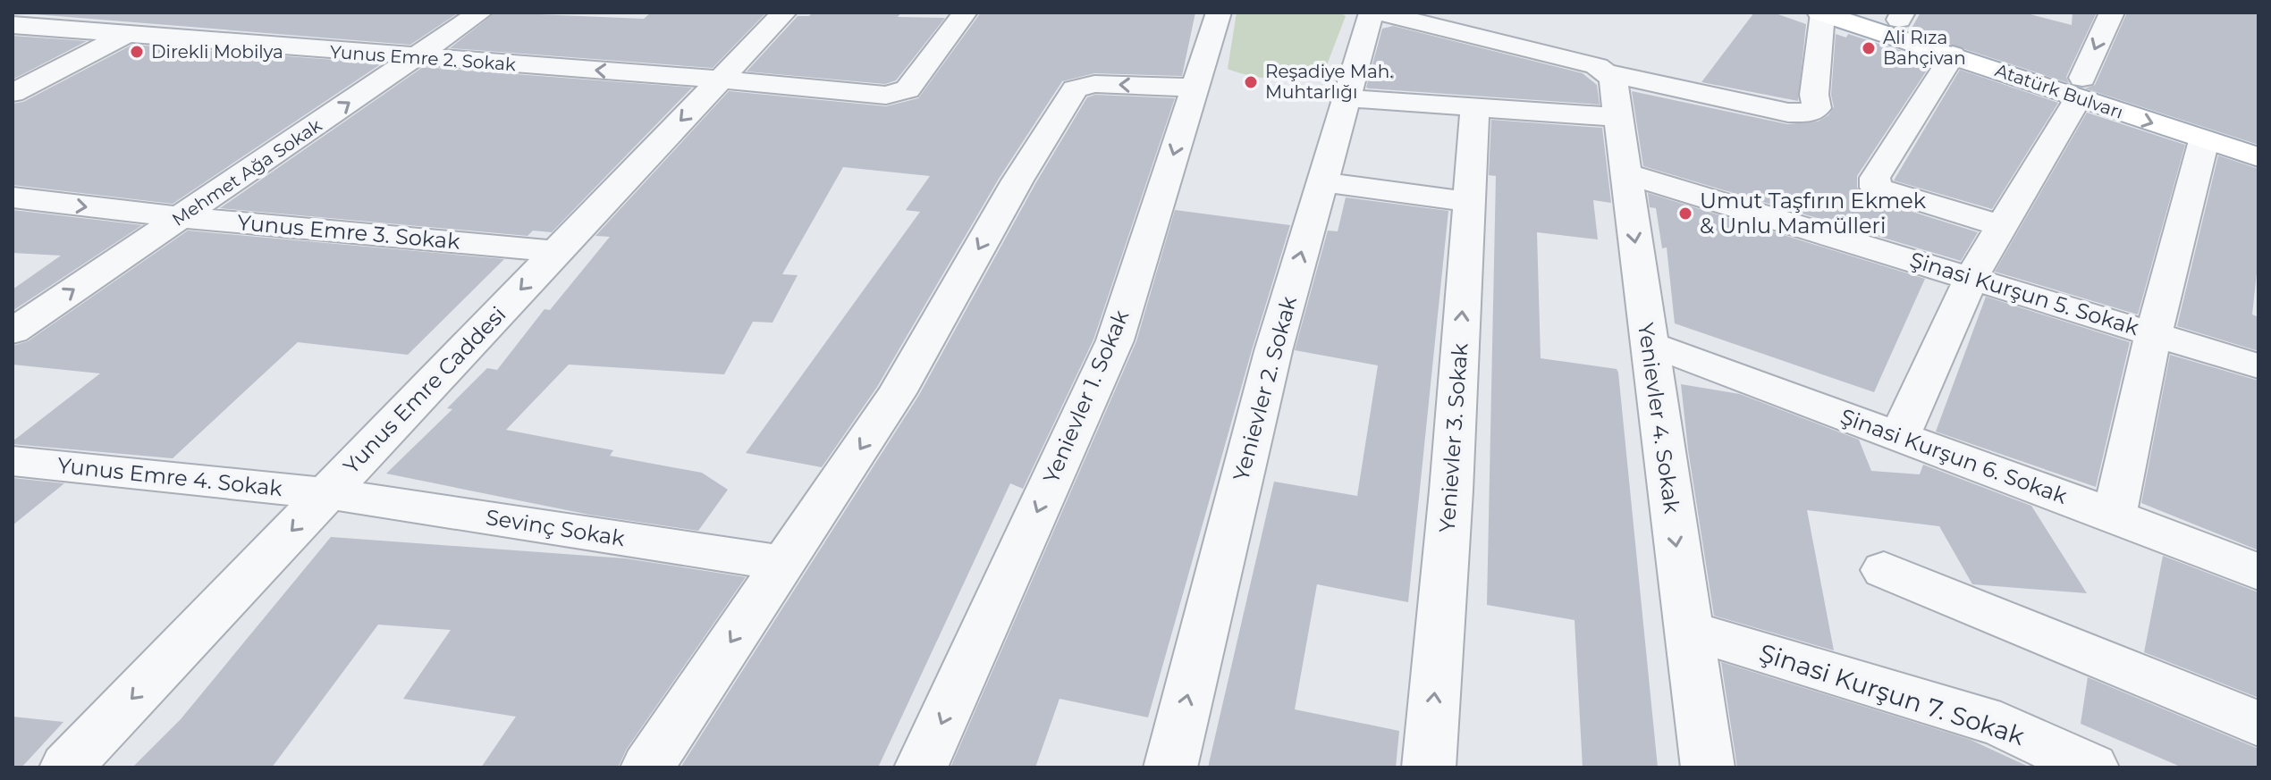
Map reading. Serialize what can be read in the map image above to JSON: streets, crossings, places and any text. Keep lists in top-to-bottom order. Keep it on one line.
{"streets":{"main road":["Atatürk Bulvarı"],"street":["Yunus Emre 2. Sokak","Mehmet Ağa Sokak","Yunus Emre 3. Sokak","Şinasi Kurşun 5. Sokak","Yenievler 2. Sokak","Yunus Emre Caddesi","Yenievler 1. Sokak","Yenievler 4. Sokak","Yenievler 3. Sokak","Şinasi Kurşun 6. Sokak","Yunus Emre 4. Sokak","Sevinç Sokak","Şinasi Kurşun 7. Sokak"]},"crossings":[["Yunus Emre 2. Sokak","Mehmet Ağa Sokak"],["Yunus Emre 2. Sokak","Yunus Emre Caddesi"],["Mehmet Ağa Sokak","Yunus Emre 3. Sokak"],["Yunus Emre 3. Sokak","Yunus Emre Caddesi"],["Şinasi Kurşun 5. Sokak","Yenievler 4. Sokak"],["Yunus Emre Caddesi","Yunus Emre 4. Sokak"],["Yunus Emre Caddesi","Sevinç Sokak"],["Yenievler 4. Sokak","Şinasi Kurşun 6. Sokak"],["Yenievler 4. Sokak","Şinasi Kurşun 7. Sokak"],["Yunus Emre 4. Sokak","Sevinç Sokak"]],"one_way":["Yenievler 2. Sokak","Yunus Emre Caddesi","Yenievler 1. Sokak","Yenievler 4. Sokak","Yenievler 3. Sokak"],"places":["Ali Rıza Bahçivan","Direkli Mobilya","Reşadiye Mah. Muhtarlığı","Umut Taşfırın Ekmek & Unlu Mamülleri"]}
